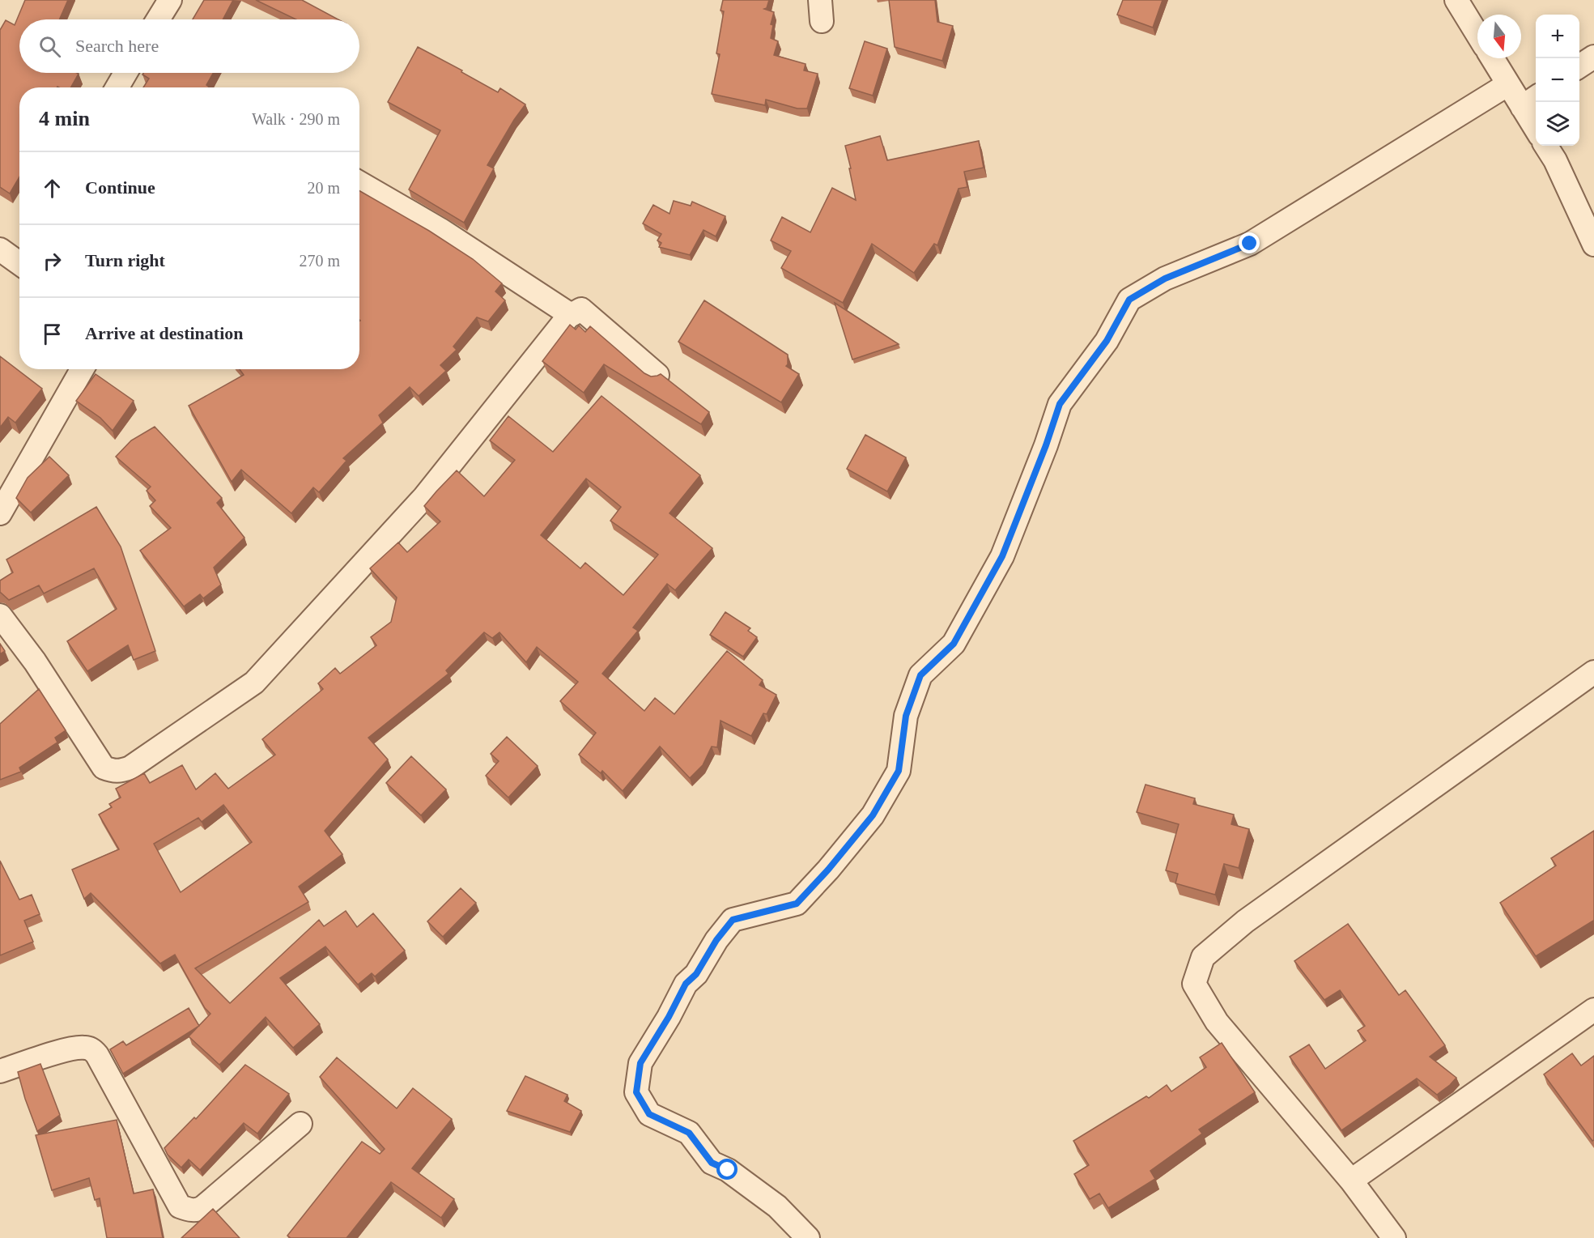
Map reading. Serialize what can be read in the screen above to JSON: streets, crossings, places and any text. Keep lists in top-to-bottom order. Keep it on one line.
{"north":"bottom","page":{"map_buttons":["+","−"],"search":"Search here","heading":["4 min","Walk · 290 m"],"list":[["Continue","20 m"],["Turn right","270 m"],"Arrive at destination"]}}
